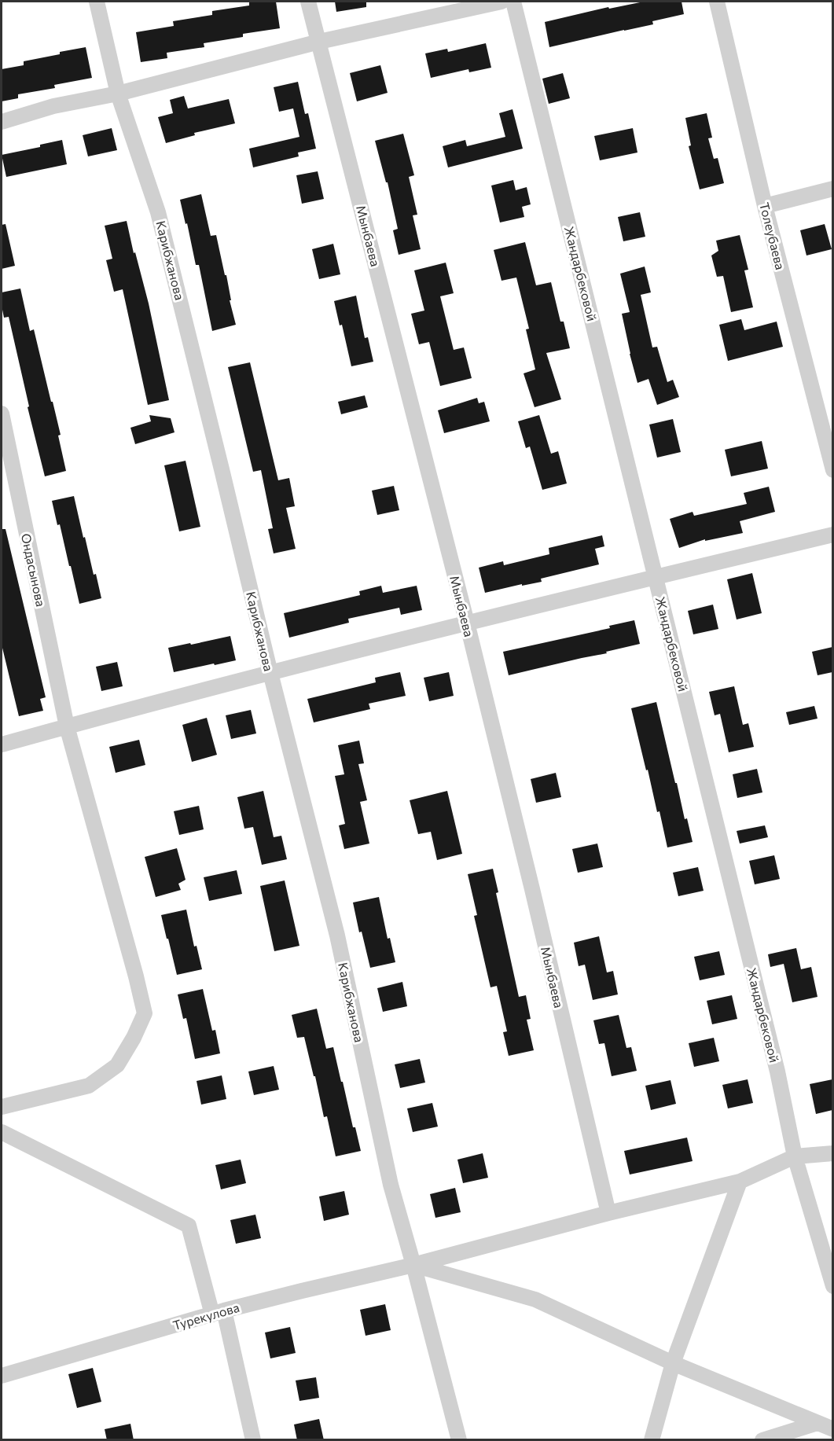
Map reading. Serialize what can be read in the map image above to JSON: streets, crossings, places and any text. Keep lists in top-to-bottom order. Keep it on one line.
{"streets":{"street":["Мынбаева","Толеубаева","Карибжанова","Жандарбековой","Ондасынова","Турекулова"]},"crossings":[["Мынбаева","Турекулова"],["Карибжанова","Турекулова"],["Жандарбековой","Турекулова"]]}
